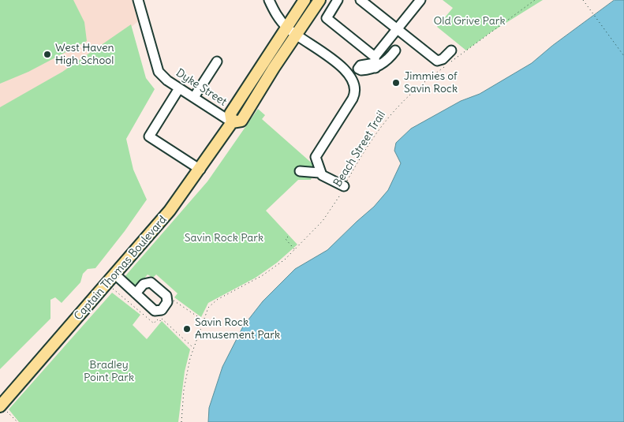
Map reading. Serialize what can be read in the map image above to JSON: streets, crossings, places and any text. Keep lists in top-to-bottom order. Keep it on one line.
{"streets":{"main road":["Captain Thomas Boulevard"],"street":["Dyke Street"],"path":["Beach Street Trail"]},"crossings":[["Dyke Street","Captain Thomas Boulevard"]],"parks":["Old Grive Park","Savin Rock Park","Bradley Point Park"],"places":["West Haven High School","Jimmies of Savin Rock","Savin Rock Amusement Park"]}
